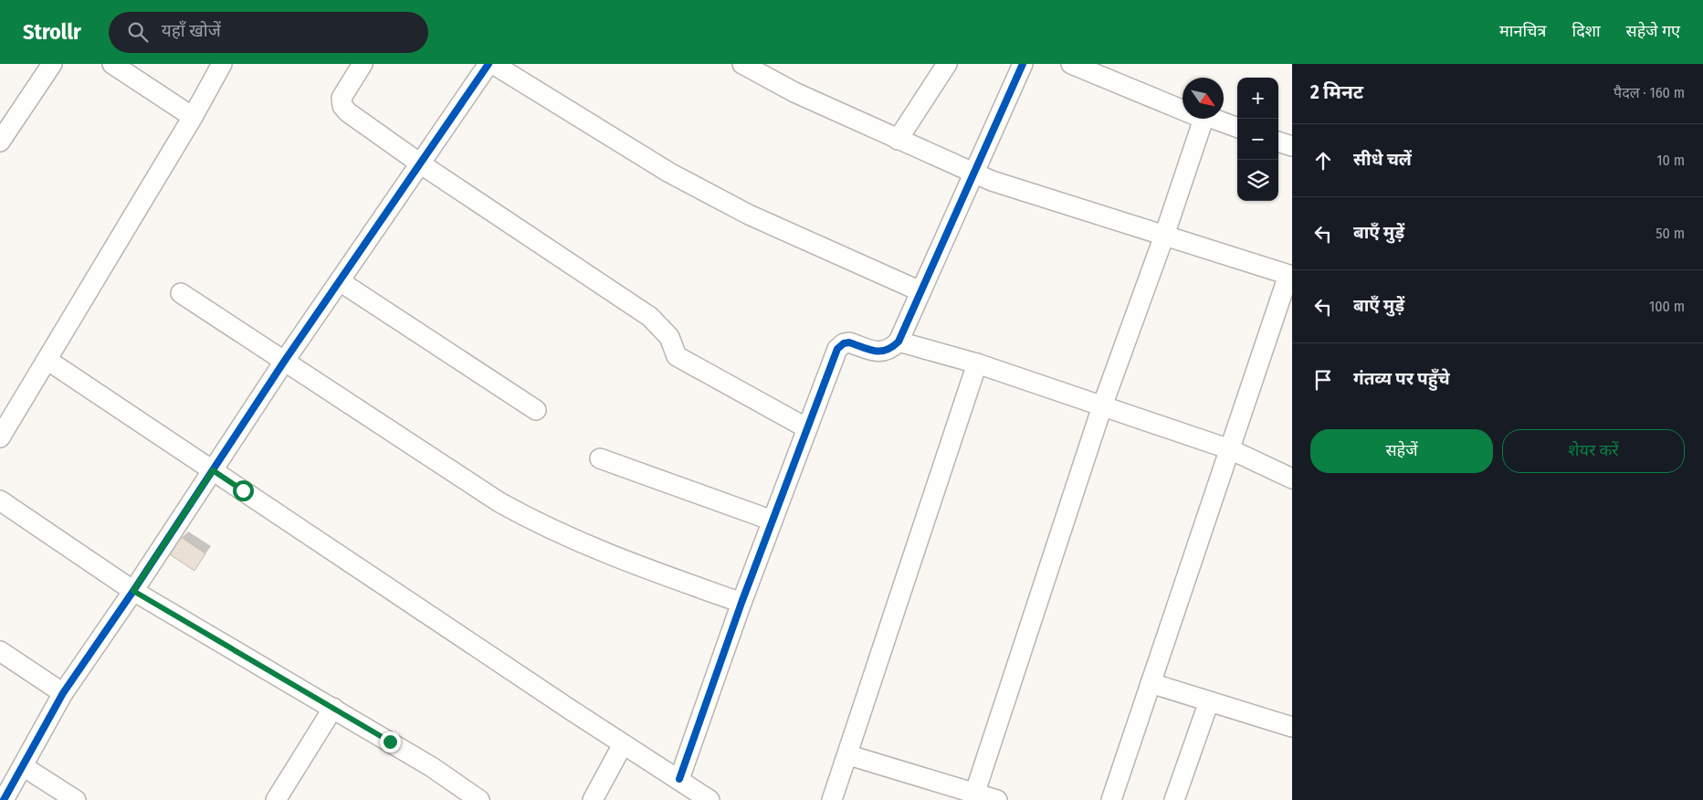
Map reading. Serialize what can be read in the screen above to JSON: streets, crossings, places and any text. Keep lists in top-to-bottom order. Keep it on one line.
{"north":"bottom right","page":{"header":"Strollr","search":"यहाँ खोजें","nav":["मानचित्र","दिशा","सहेजे गए"],"heading":["2 मिनट","पैदल · 160 m"],"map_buttons":["+","−"],"list":[["सीधे चलें","10 m"],["बाएँ मुड़ें","50 m"],["बाएँ मुड़ें","100 m"],"गंतव्य पर पहुँचे"],"buttons":["सहेजें","शेयर करें"]}}
